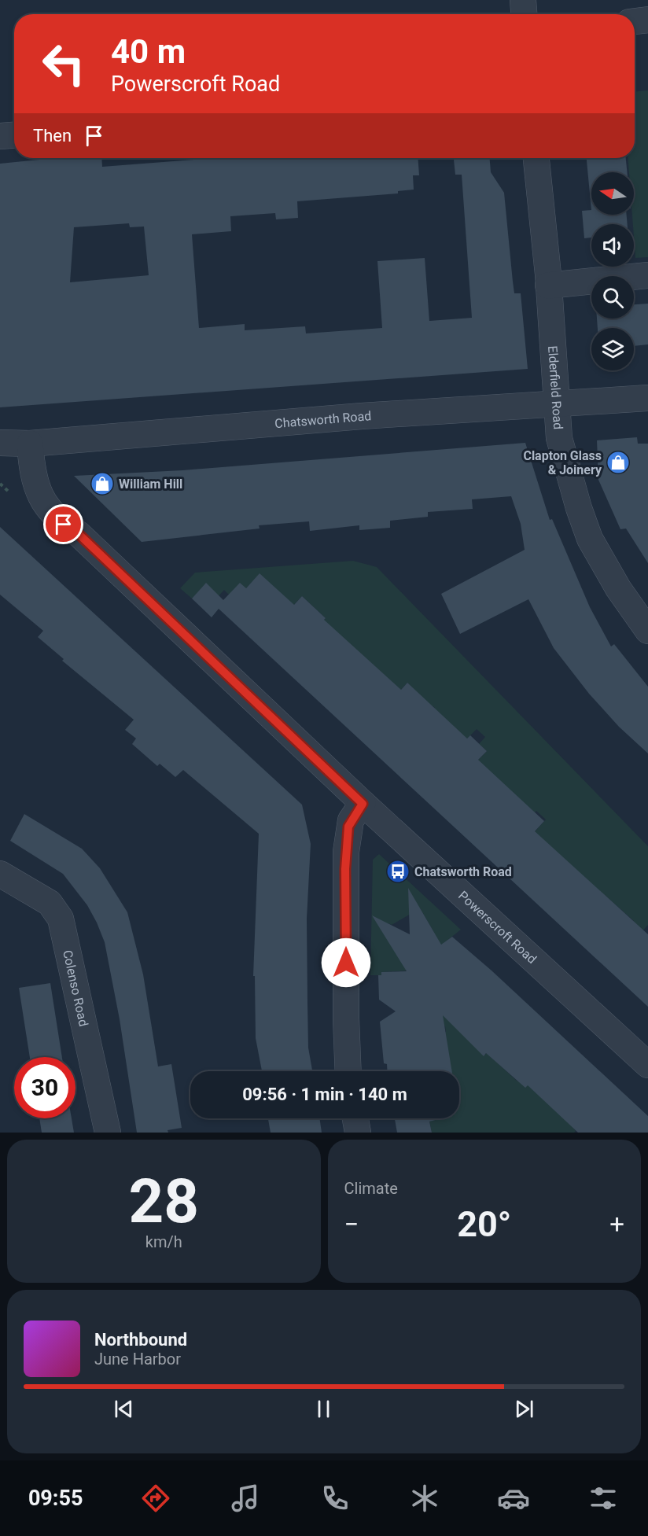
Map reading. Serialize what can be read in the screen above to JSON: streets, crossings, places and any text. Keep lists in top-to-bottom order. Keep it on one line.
{"streets":{"street":["Elderfield Road","Chatsworth Road","Powerscroft Road","Colenso Road"]},"crossings":[["Elderfield Road","Chatsworth Road"],["Chatsworth Road","Powerscroft Road"]],"places":{"shop":["Clapton Glass & Joinery","William Hill"],"bus stop":["Chatsworth Road"]},"north":"left","page":{"turn":["40 m","Powerscroft Road"],"then":"Then","limit":"30","trip":"09:56 · 1 min · 140 m","tile":[["28","km/h"],"Climate"],"heat":["−","20°","+"],"song":["Northbound","June Harbor"],"tabs":"09:55"}}
